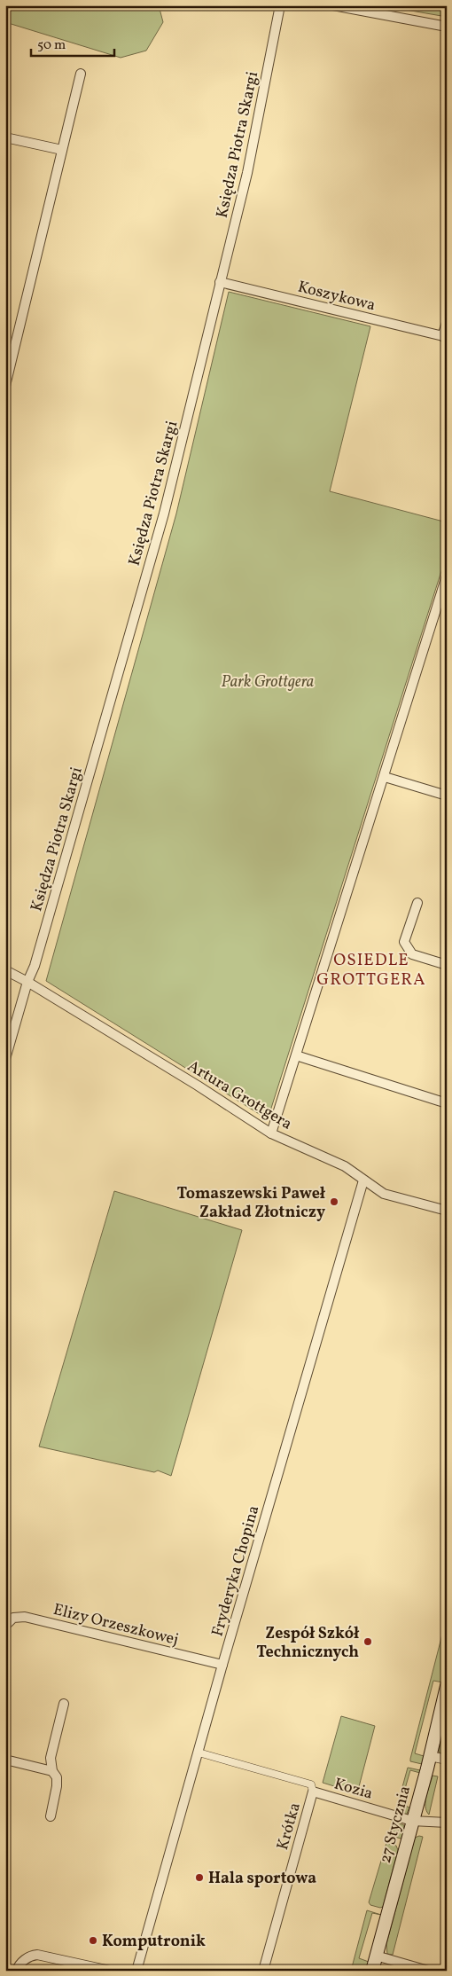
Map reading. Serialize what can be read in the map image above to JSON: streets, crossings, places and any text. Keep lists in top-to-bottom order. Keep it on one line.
{"streets":{"main road":["27 Stycznia"],"street":["Księdza Piotra Skargi","Koszykowa","Artura Grottgera","Fryderyka Chopina","Elizy Orzeszkowej","Kozia","Krótka"]},"crossings":[["Księdza Piotra Skargi","Koszykowa"],["Księdza Piotra Skargi","Artura Grottgera"],["Artura Grottgera","Fryderyka Chopina"],["Fryderyka Chopina","Elizy Orzeszkowej"],["Kozia","27 Stycznia"],["Kozia","Krótka"]],"districts":["OSIEDLE GROTTGERA"],"parks":["Park Grottgera"],"places":["Tomaszewski Paweł Zakład Złotniczy","Zespół Szkół Technicznych","Hala sportowa","Komputronik"],"scale_bar":"50 m"}
